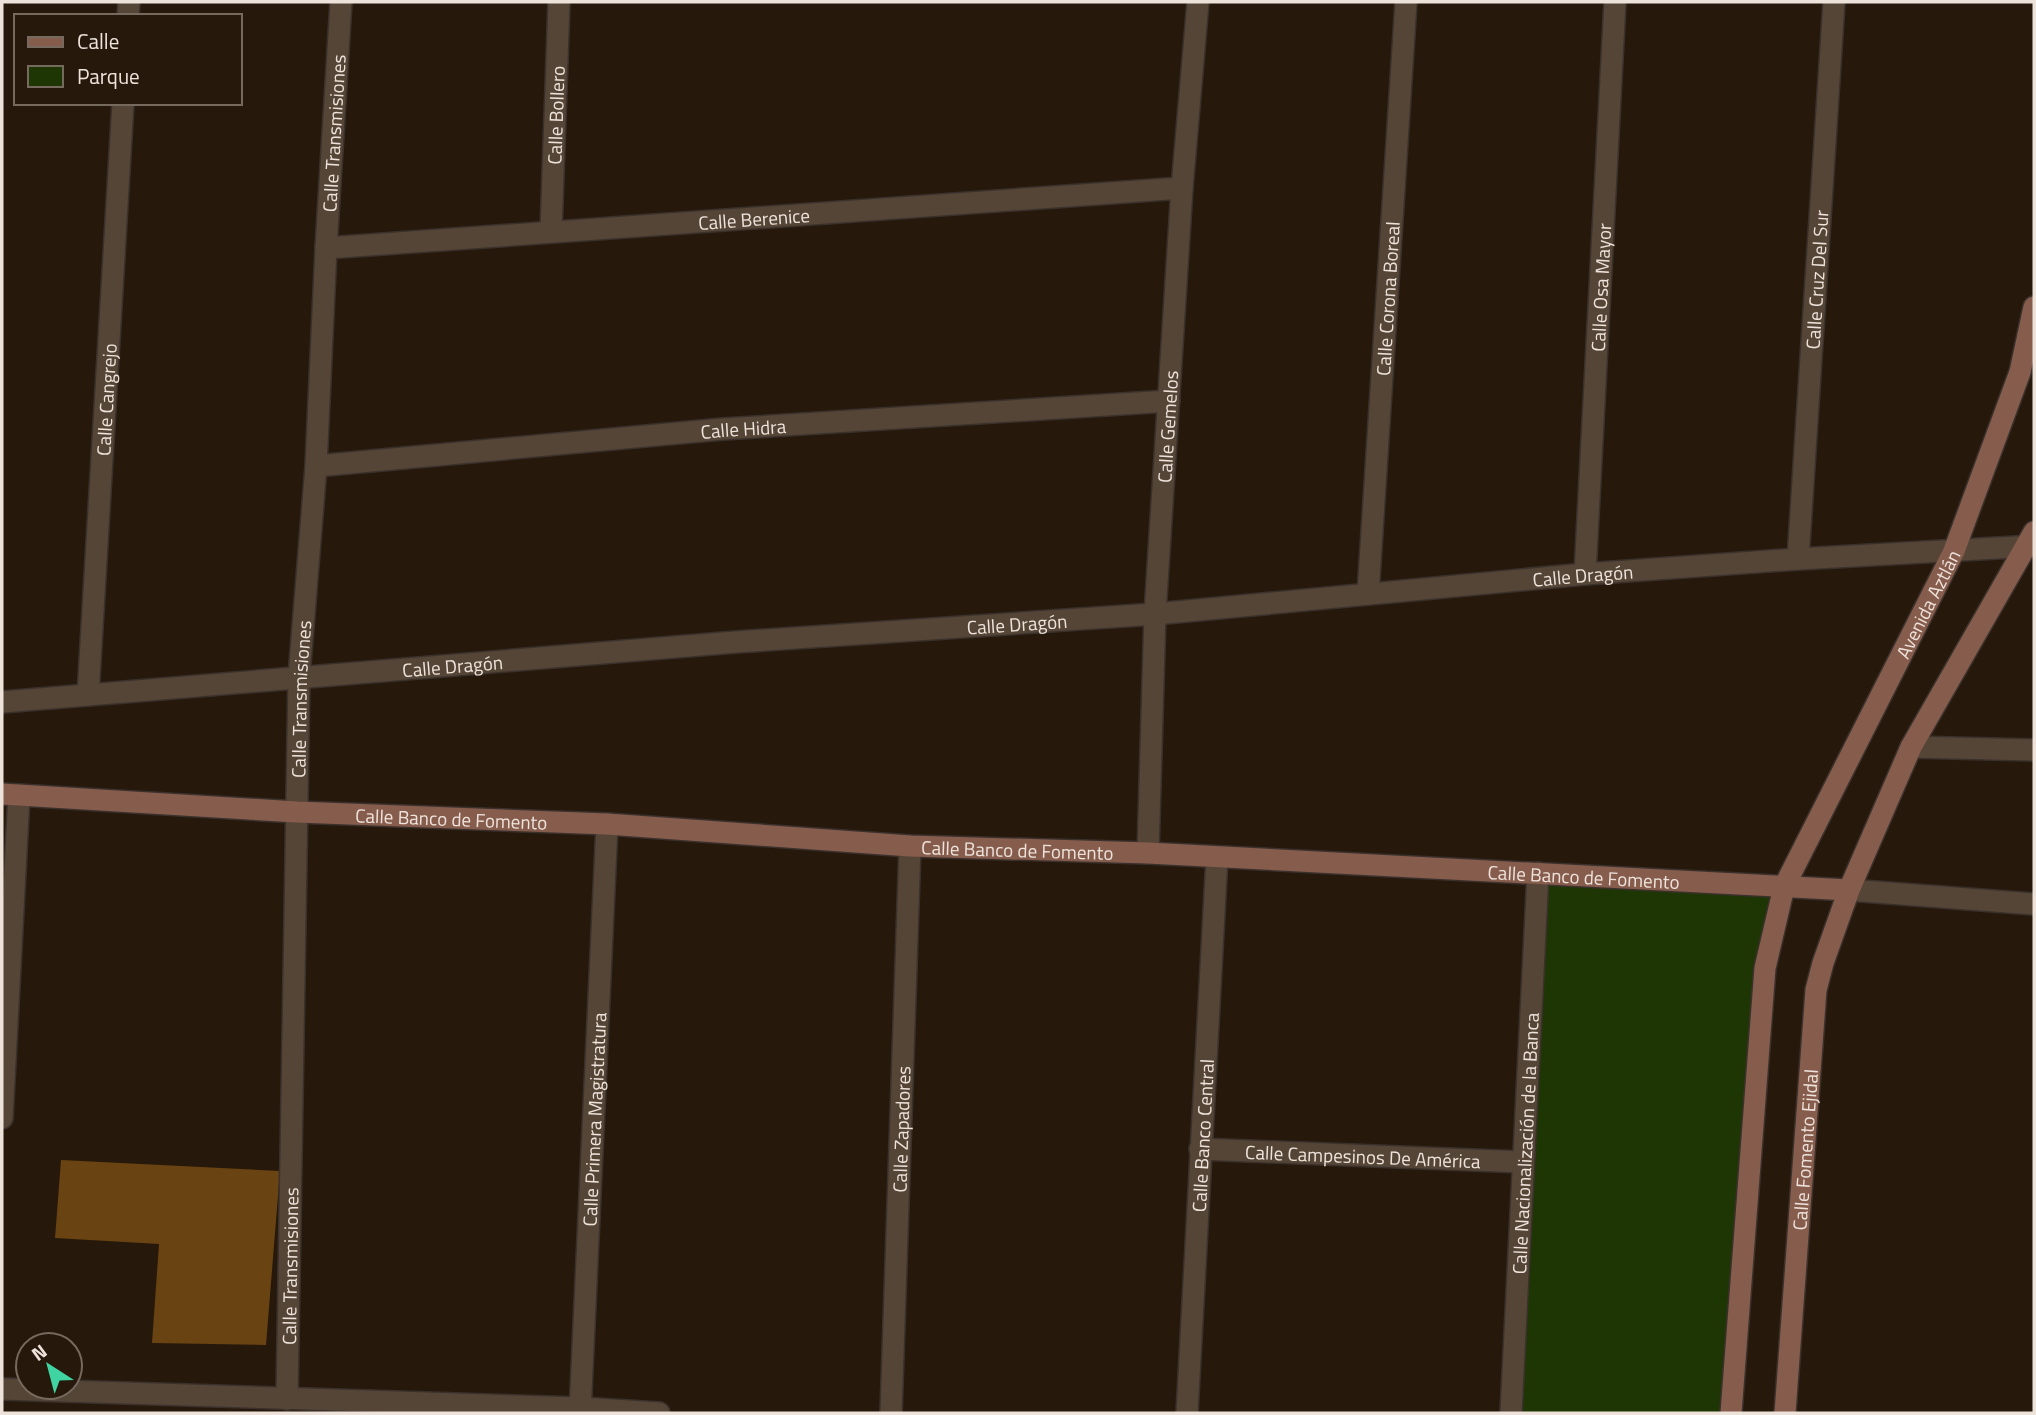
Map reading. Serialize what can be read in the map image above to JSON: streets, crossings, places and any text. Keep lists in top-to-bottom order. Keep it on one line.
{"streets":{"main road":["Avenida Aztlán","Calle Banco de Fomento","Calle Fomento Ejidal"],"street":["Calle Bollero","Calle Transmisiones","Calle Berenice","Calle Cruz Del Sur","Calle Osa Mayor","Calle Corona Boreal","Calle Cangrejo","Calle Gemelos","Calle Hidra","Calle Dragón","Calle Primera Magistratura","Calle Zapadores","Calle Banco Central","Calle Nacionalización de la Banca","Calle Campesinos De América"]},"crossings":[["Calle Bollero","Calle Berenice"],["Calle Transmisiones","Calle Berenice"],["Calle Transmisiones","Calle Hidra"],["Calle Transmisiones","Calle Dragón"],["Calle Transmisiones","Calle Banco de Fomento"],["Calle Berenice","Calle Gemelos"],["Calle Cruz Del Sur","Calle Dragón"],["Calle Osa Mayor","Calle Dragón"],["Calle Corona Boreal","Calle Dragón"],["Calle Cangrejo","Calle Dragón"],["Calle Gemelos","Calle Hidra"],["Calle Gemelos","Calle Dragón"],["Calle Gemelos","Calle Banco de Fomento"],["Calle Dragón","Avenida Aztlán"],["Avenida Aztlán","Calle Banco de Fomento"],["Calle Banco de Fomento","Calle Primera Magistratura"],["Calle Banco de Fomento","Calle Zapadores"],["Calle Banco de Fomento","Calle Banco Central"],["Calle Banco de Fomento","Calle Nacionalización de la Banca"],["Calle Banco de Fomento","Calle Fomento Ejidal"],["Calle Banco Central","Calle Campesinos De América"],["Calle Nacionalización de la Banca","Calle Campesinos De América"]],"legend":["Calle","Parque"],"north":"top left"}
